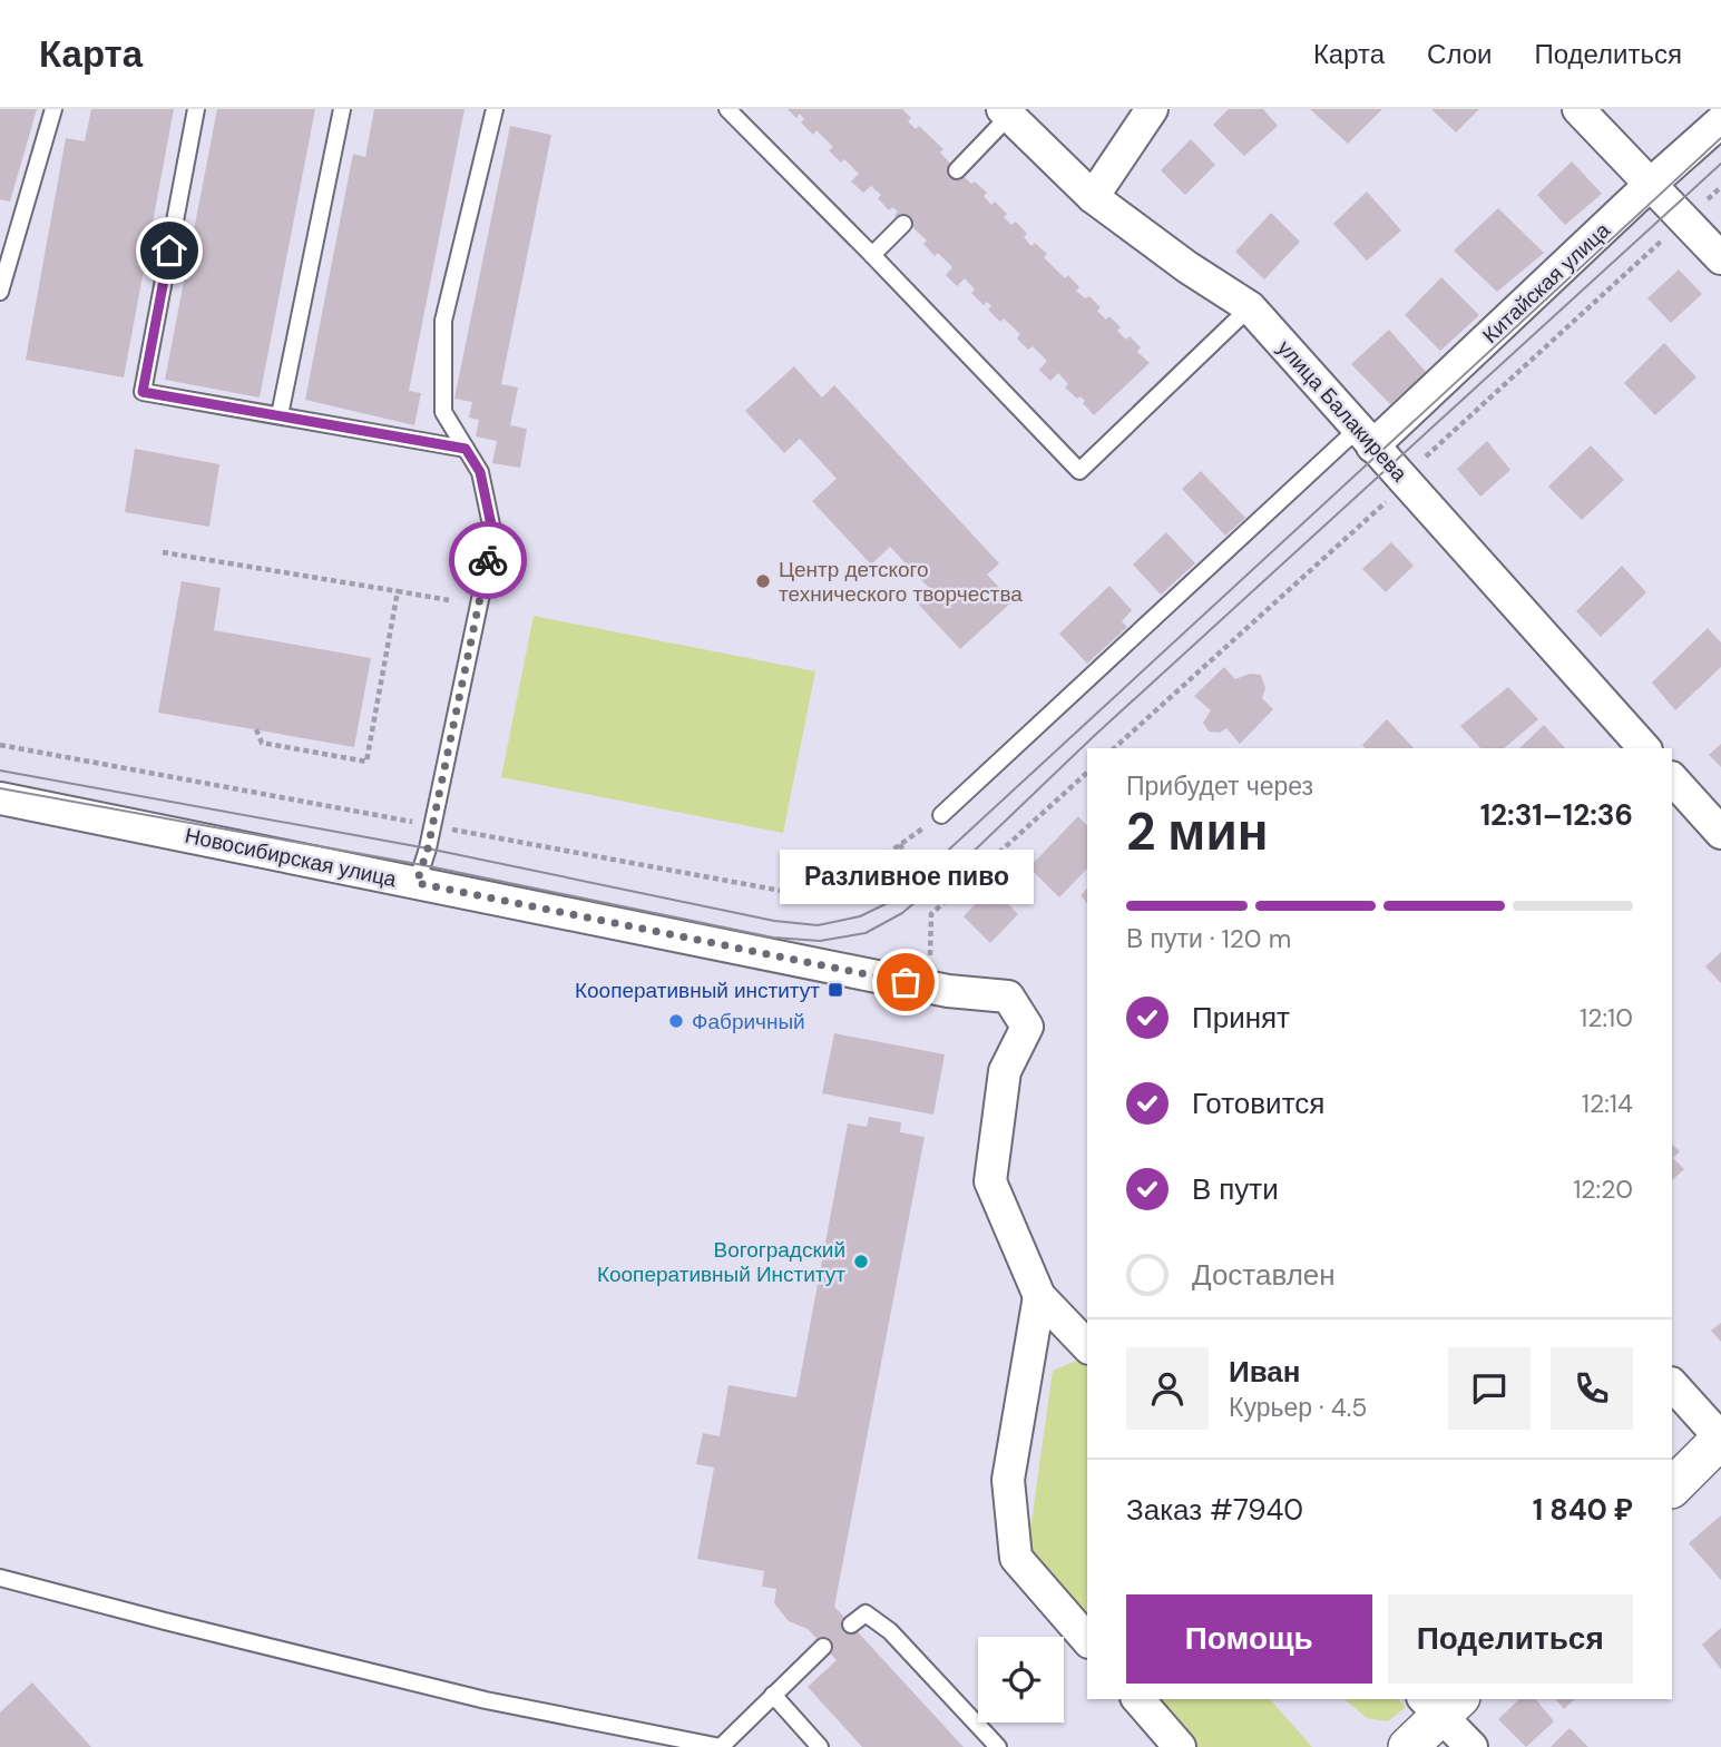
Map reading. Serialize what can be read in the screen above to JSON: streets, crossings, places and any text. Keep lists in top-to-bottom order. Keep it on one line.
{"streets":{"street":["Китайская улица","улица Балакирева","Новосибирская улица"]},"crossings":[["Китайская улица","улица Балакирева"]],"places":{"other":["Центр детского технического творчества","Разливное пиво","Фабричный","Вогоградский Кооперативный Институт"],"transit":["Кооперативный институт"]},"page":{"header":"Карта","nav":["Карта","Слои","Поделиться"],"heading":["2 мин","Прибудет через","12:31–12:36"],"panel":["Иван","Курьер · 4.5","Заказ #7940","1 840 ₽"],"bubble":"Разливное пиво","bar":"В пути · 120 m","list":[["Принят","12:10"],["Готовится","12:14"],["В пути","12:20"],"Доставлен"],"buttons":["Помощь","Поделиться"]}}
